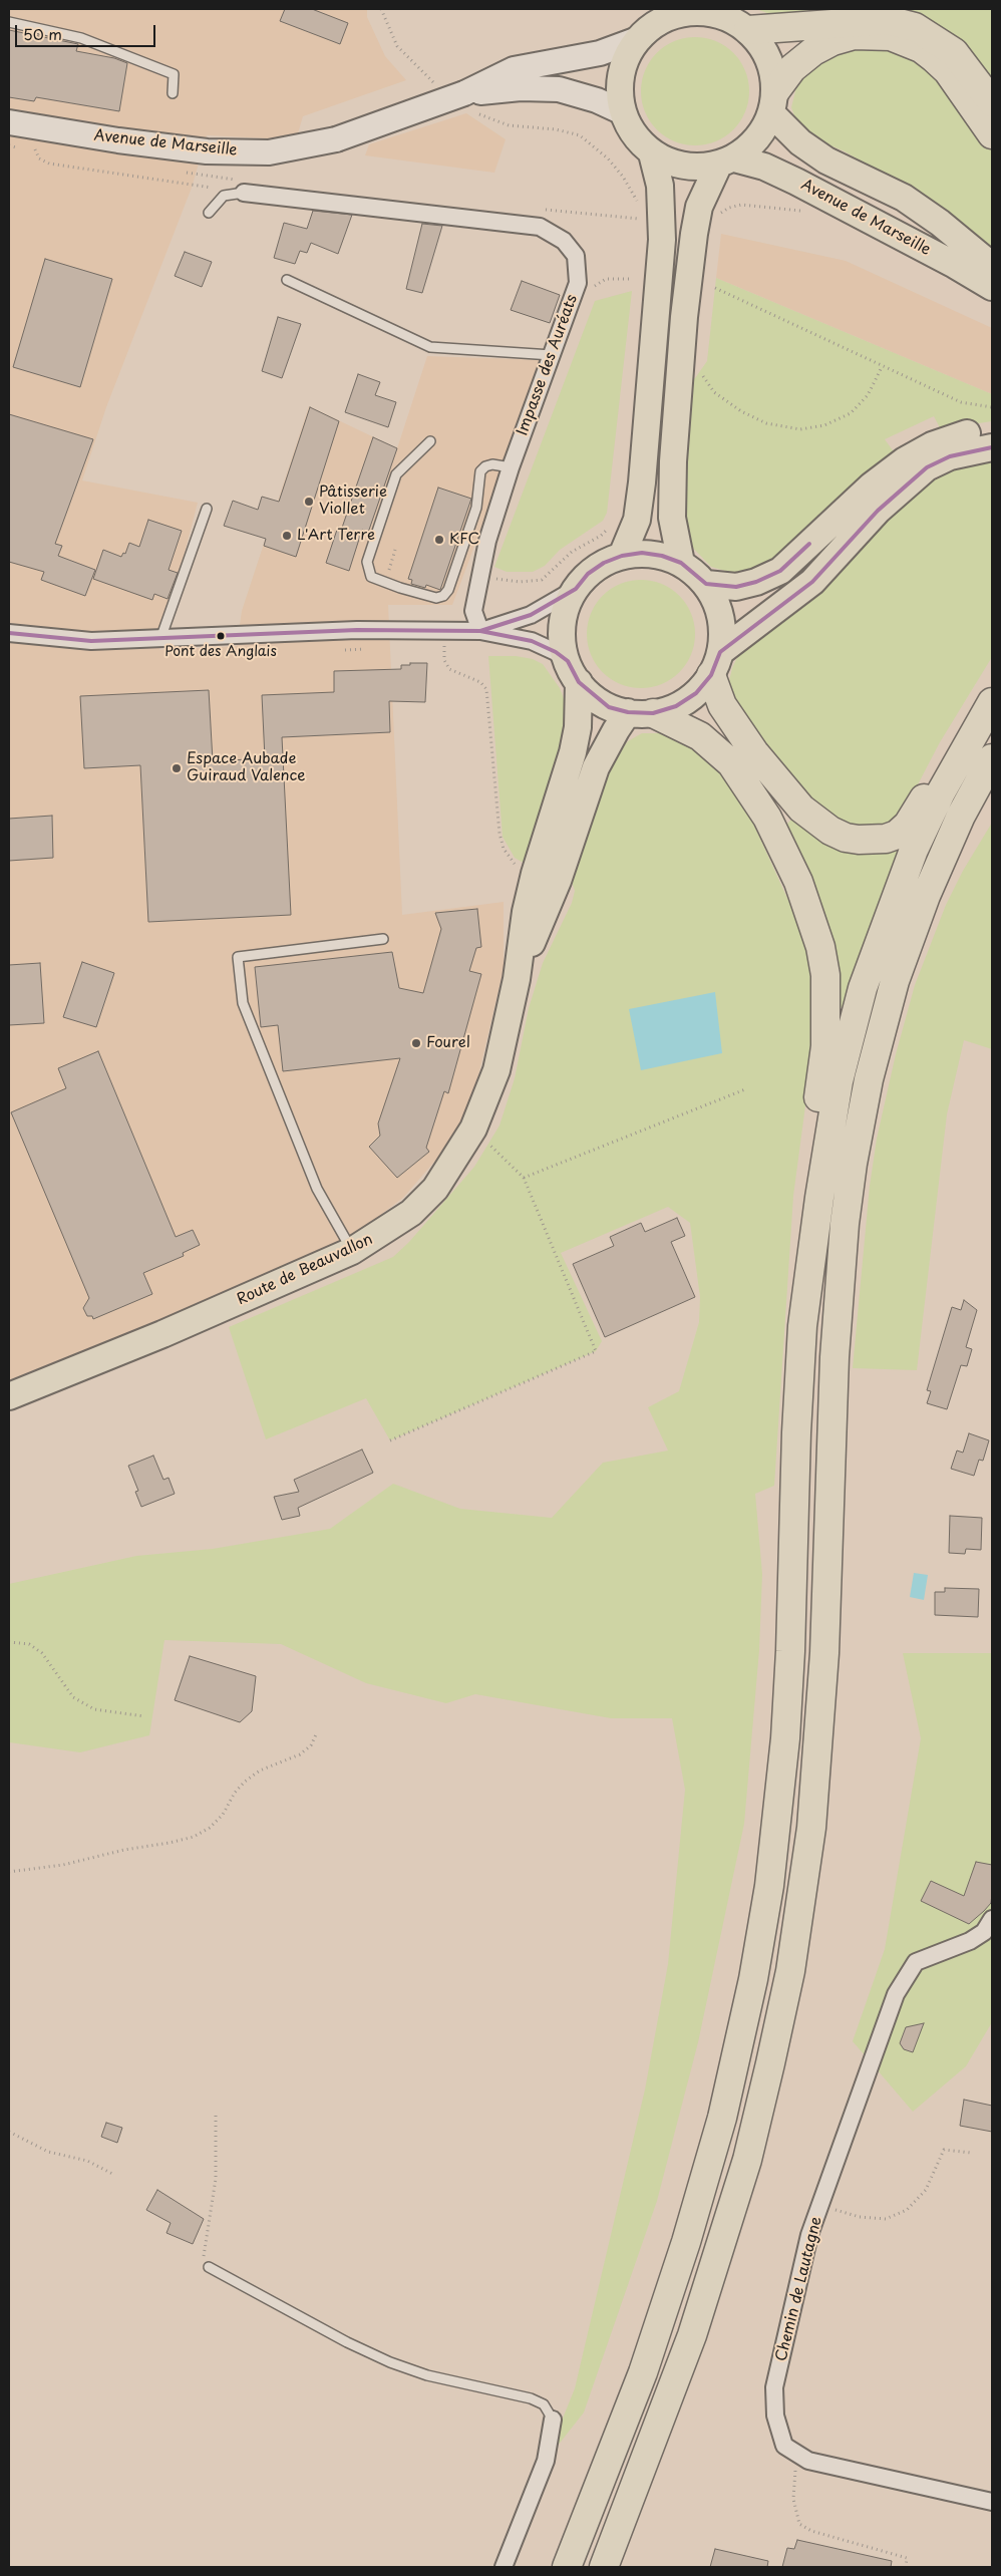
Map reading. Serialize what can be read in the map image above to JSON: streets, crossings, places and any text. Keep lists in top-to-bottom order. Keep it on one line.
{"streets":{"main road":["Avenue de Marseille","Route de Beauvallon"],"street":["Impasse des Auréats","Chemin de Lautagne"]},"places":["Pâtisserie Viollet","L'Art Terre","KFC","Pont des Anglais","Espace Aubade Guiraud Valence","Fourel"],"scale_bar":"50 m"}
